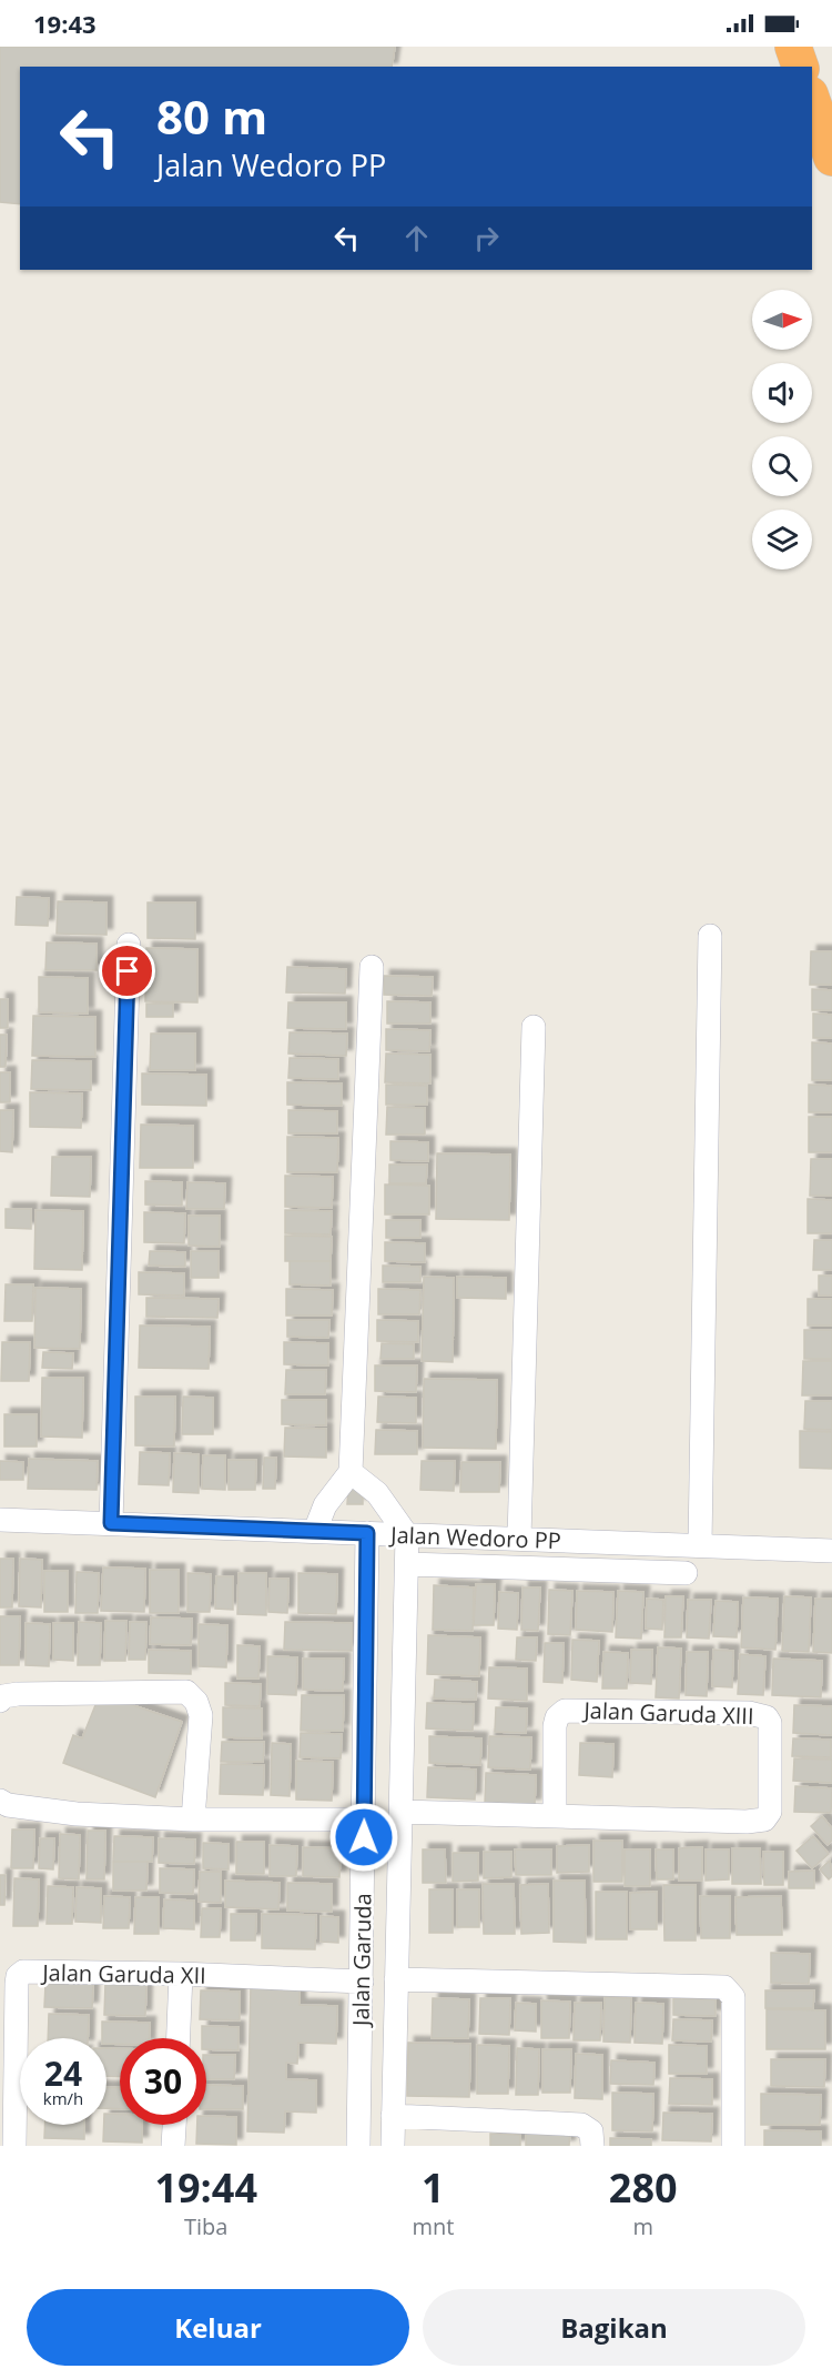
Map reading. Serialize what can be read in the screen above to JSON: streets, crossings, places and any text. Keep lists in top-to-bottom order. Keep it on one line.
{"streets":{"street":["Jalan Wedoro PP","Jalan Garuda XIII","Jalan Garuda","Jalan Garuda XII"]},"crossings":[["Jalan Wedoro PP","Jalan Garuda"],["Jalan Garuda XIII","Jalan Garuda"],["Jalan Garuda","Jalan Garuda XII"]],"north":"right","page":{"status":"19:43","turn":["80 m","Jalan Wedoro PP"],"speed":"24 km/h","limit":"30","eta":["19:44","Tiba","1","mnt","280","m"],"buttons":["Keluar","Bagikan"]}}
